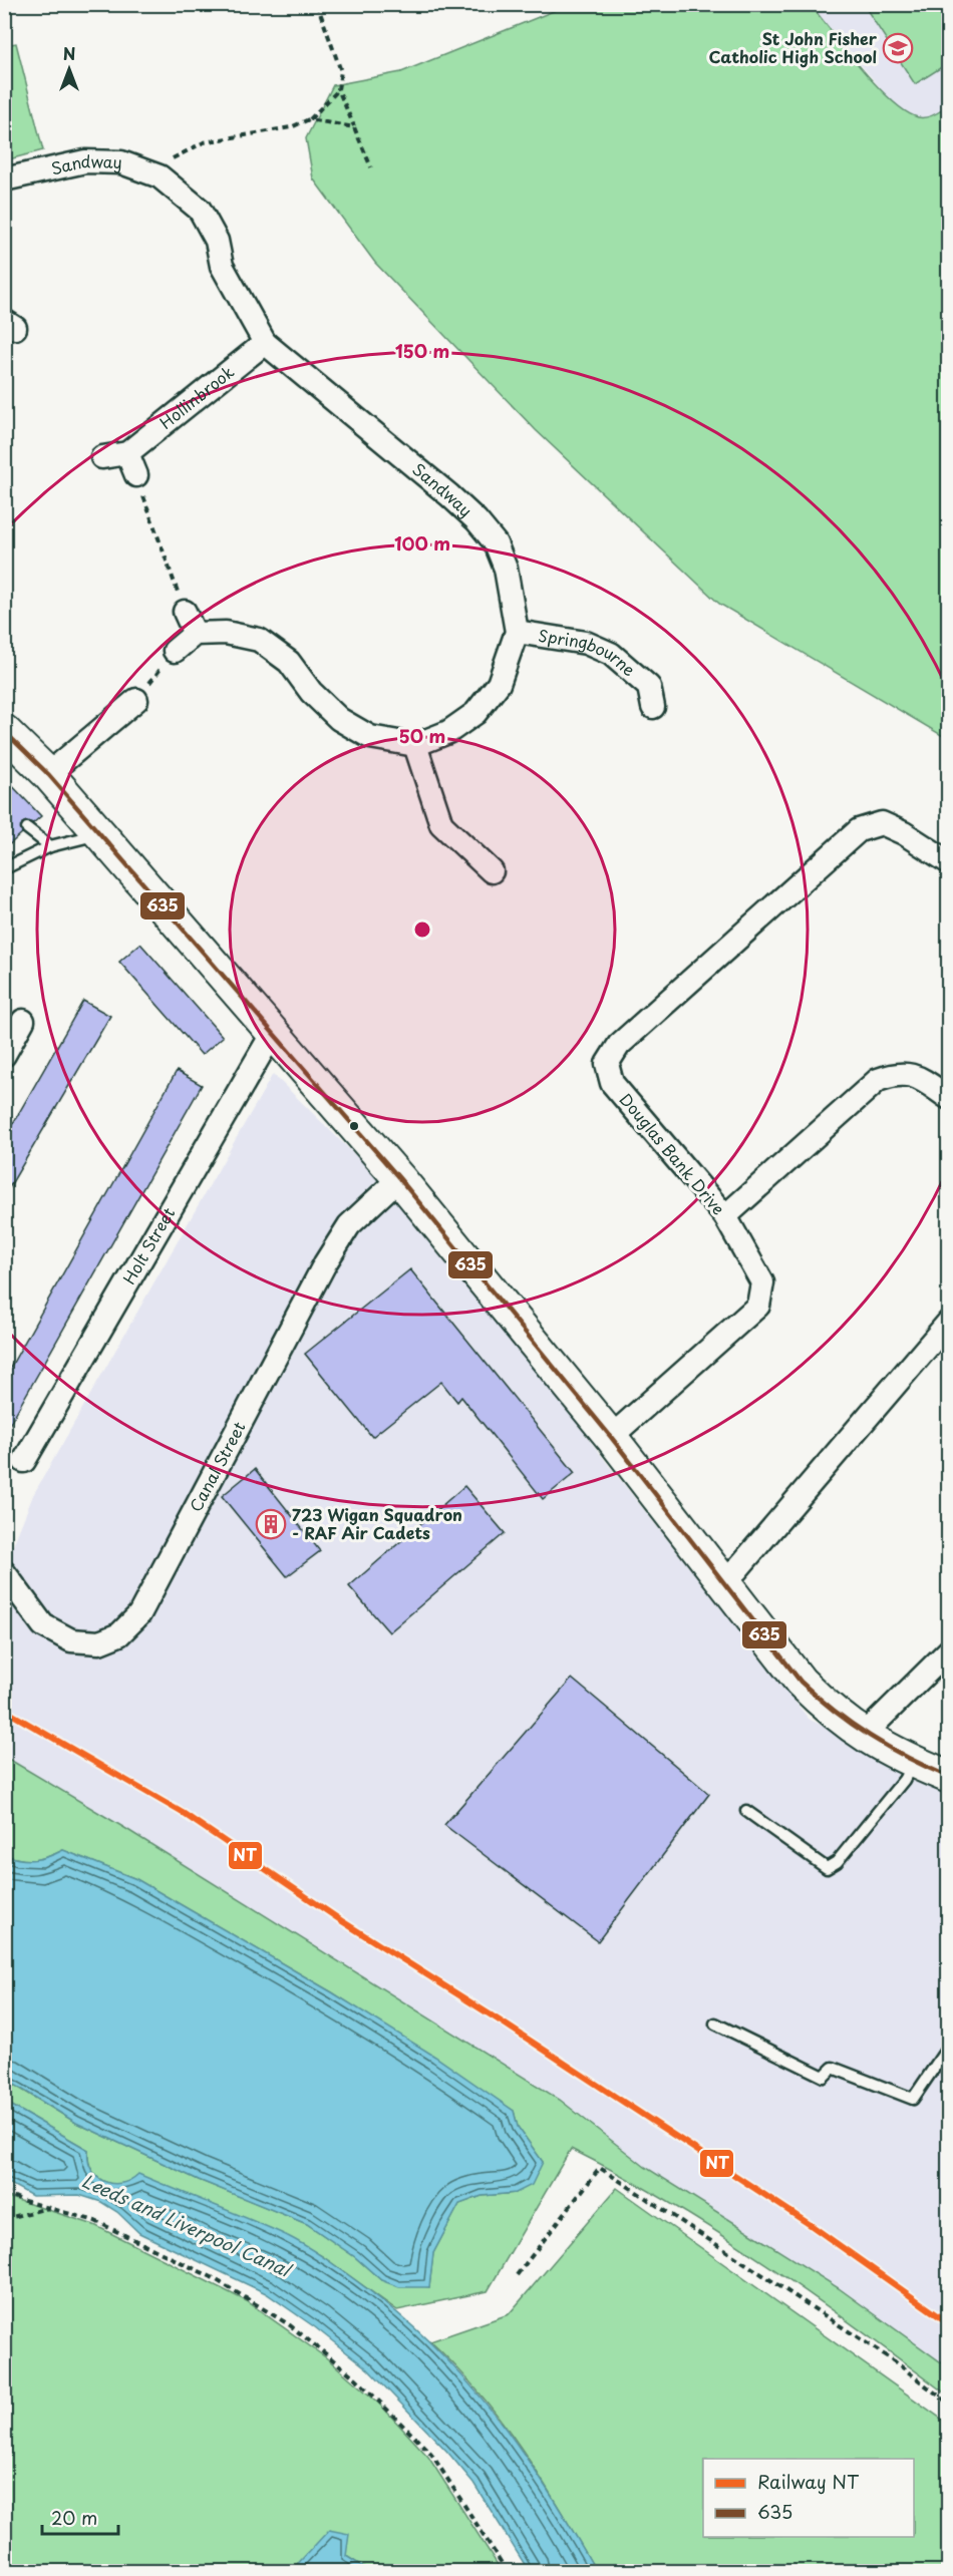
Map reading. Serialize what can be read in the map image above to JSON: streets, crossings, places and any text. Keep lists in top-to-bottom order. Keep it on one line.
{"streets":{"street":["Sandway","Hollinbrook","Springbourne","Douglas Bank Drive","Holt Street","Canal Street"]},"crossings":[["Sandway","Hollinbrook"],["Sandway","Springbourne"]],"water":["Leeds and Liverpool Canal"],"places":{"school or university":["St John Fisher Catholic High School"],"building":["723 Wigan Squadron - RAF Air Cadets"]},"lines":["transit line 635","rail line NT"],"legend":["Railway NT","635"],"scale_bar":"20 m","north":"top","rings":["150 m","100 m","50 m"]}
